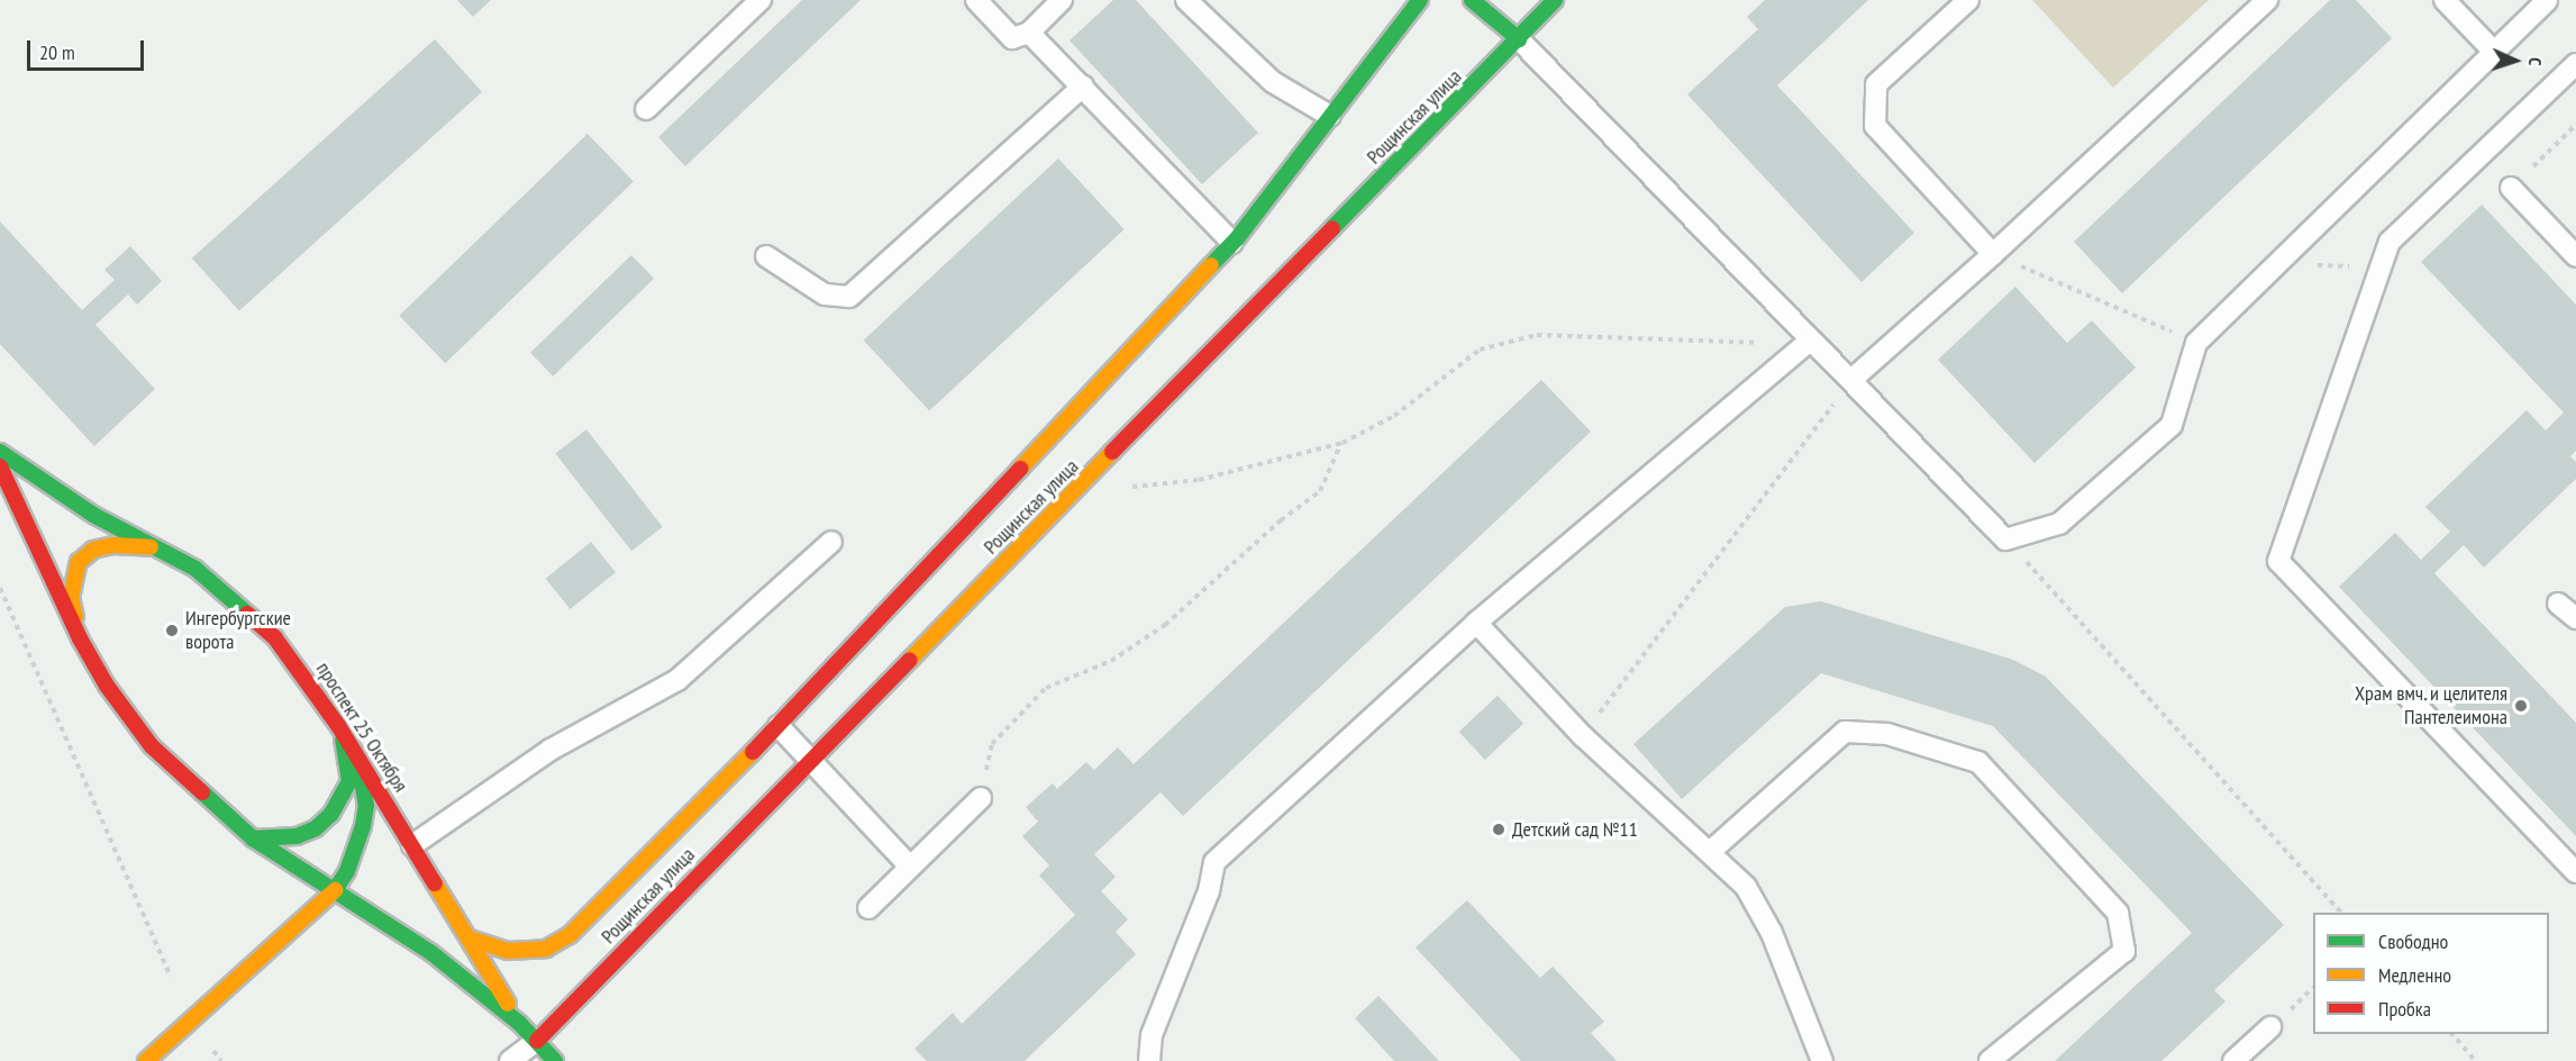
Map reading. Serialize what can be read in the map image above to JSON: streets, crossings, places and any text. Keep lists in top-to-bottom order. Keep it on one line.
{"streets":{"street":["Рощинская улица","проспект 25 Октября"]},"crossings":[["Рощинская улица","проспект 25 Октября"]],"places":["Ингербургские ворота","Храм вмч. и целителя Пантелеимона","Детский сад №11"],"legend":["Свободно","Медленно","Пробка"],"scale_bar":"20 m","north":"right"}
